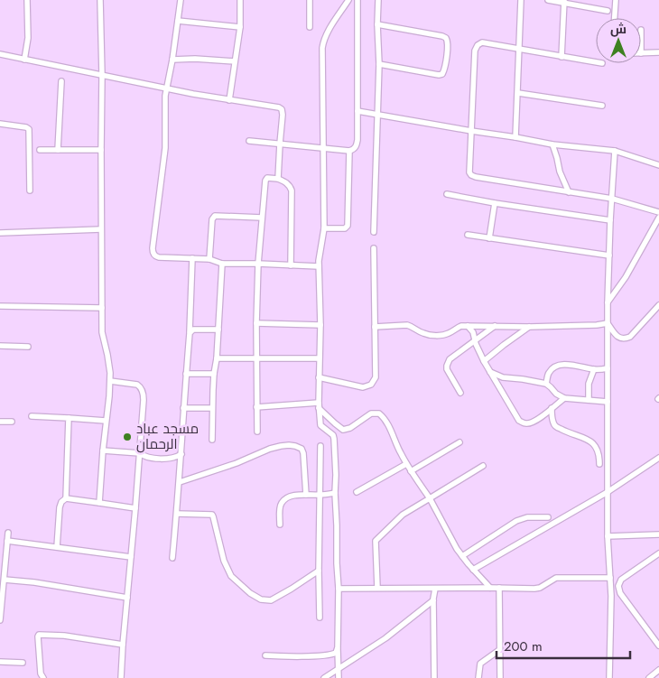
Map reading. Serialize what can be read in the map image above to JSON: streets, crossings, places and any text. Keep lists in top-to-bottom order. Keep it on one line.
{"places":["مسجد عباد الرحمان"],"scale_bar":"200 m","north":"top"}
